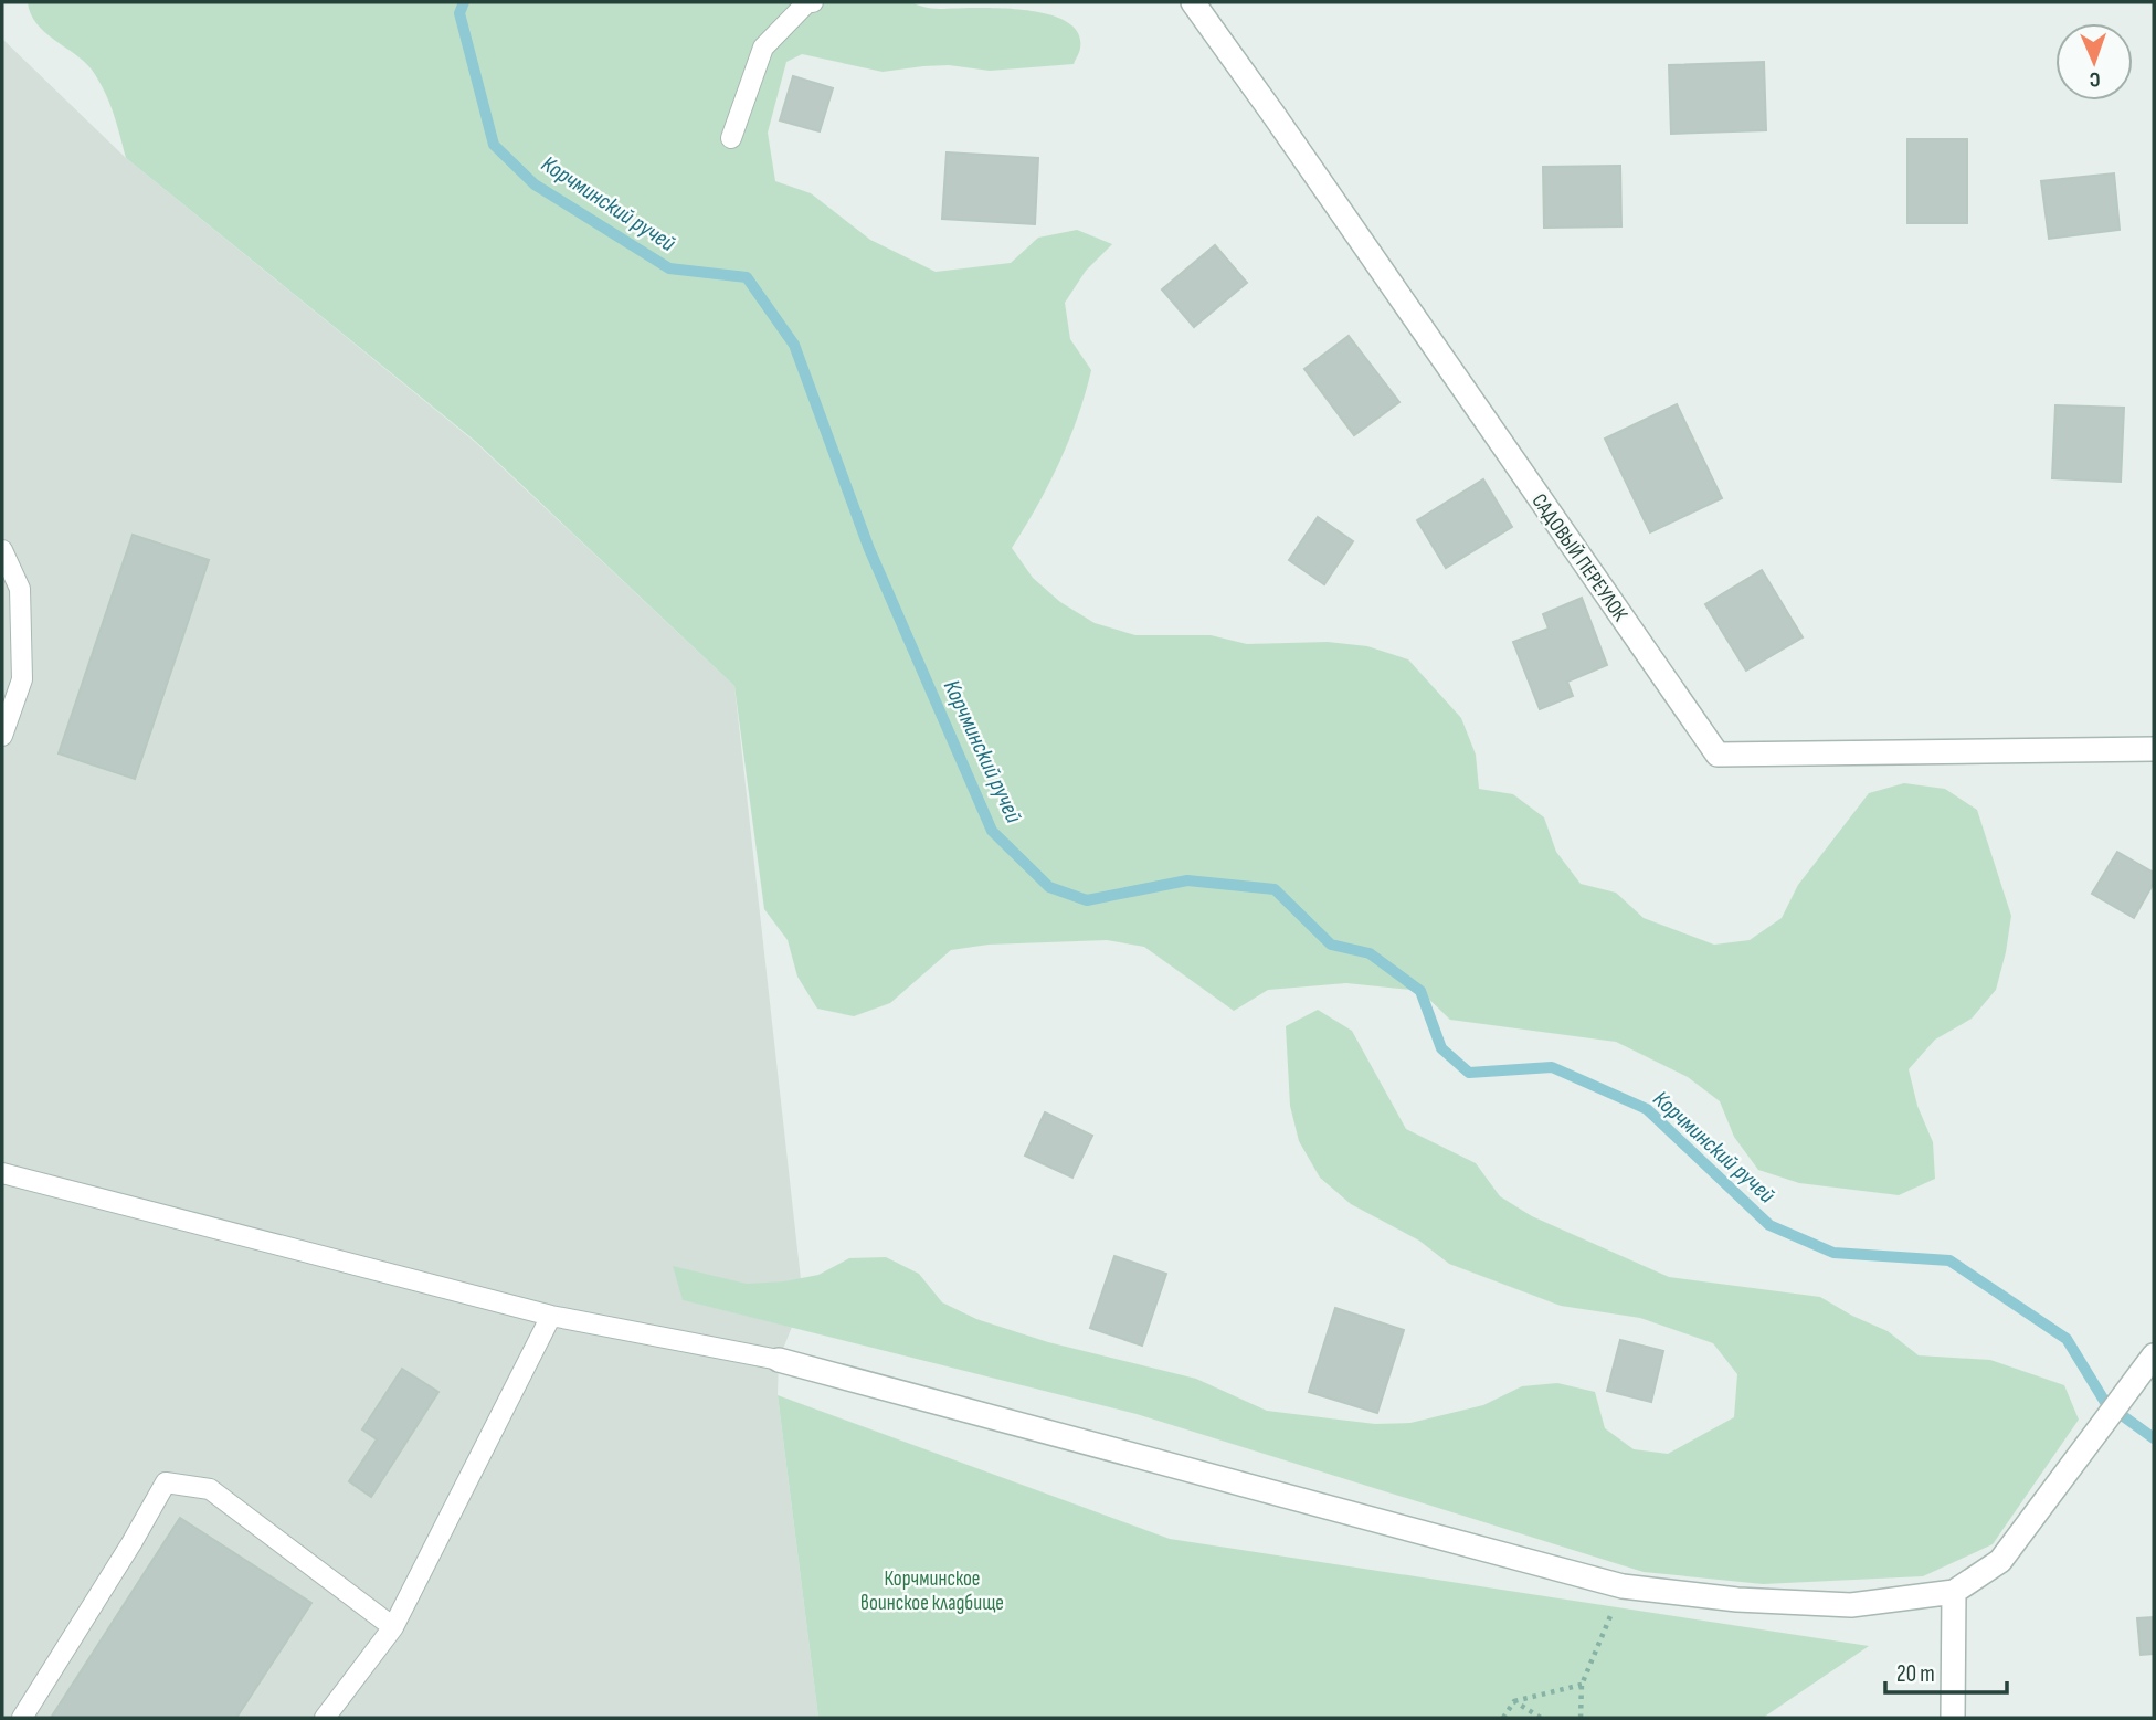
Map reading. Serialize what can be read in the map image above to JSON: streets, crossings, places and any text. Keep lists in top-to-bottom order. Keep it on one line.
{"streets":{"street":["САДОВЫЙ ПЕРЕУЛОК"]},"water":["Корчминский ручей"],"parks":["Корчминское воинское кладбище"],"scale_bar":"20 m","north":"bottom"}
